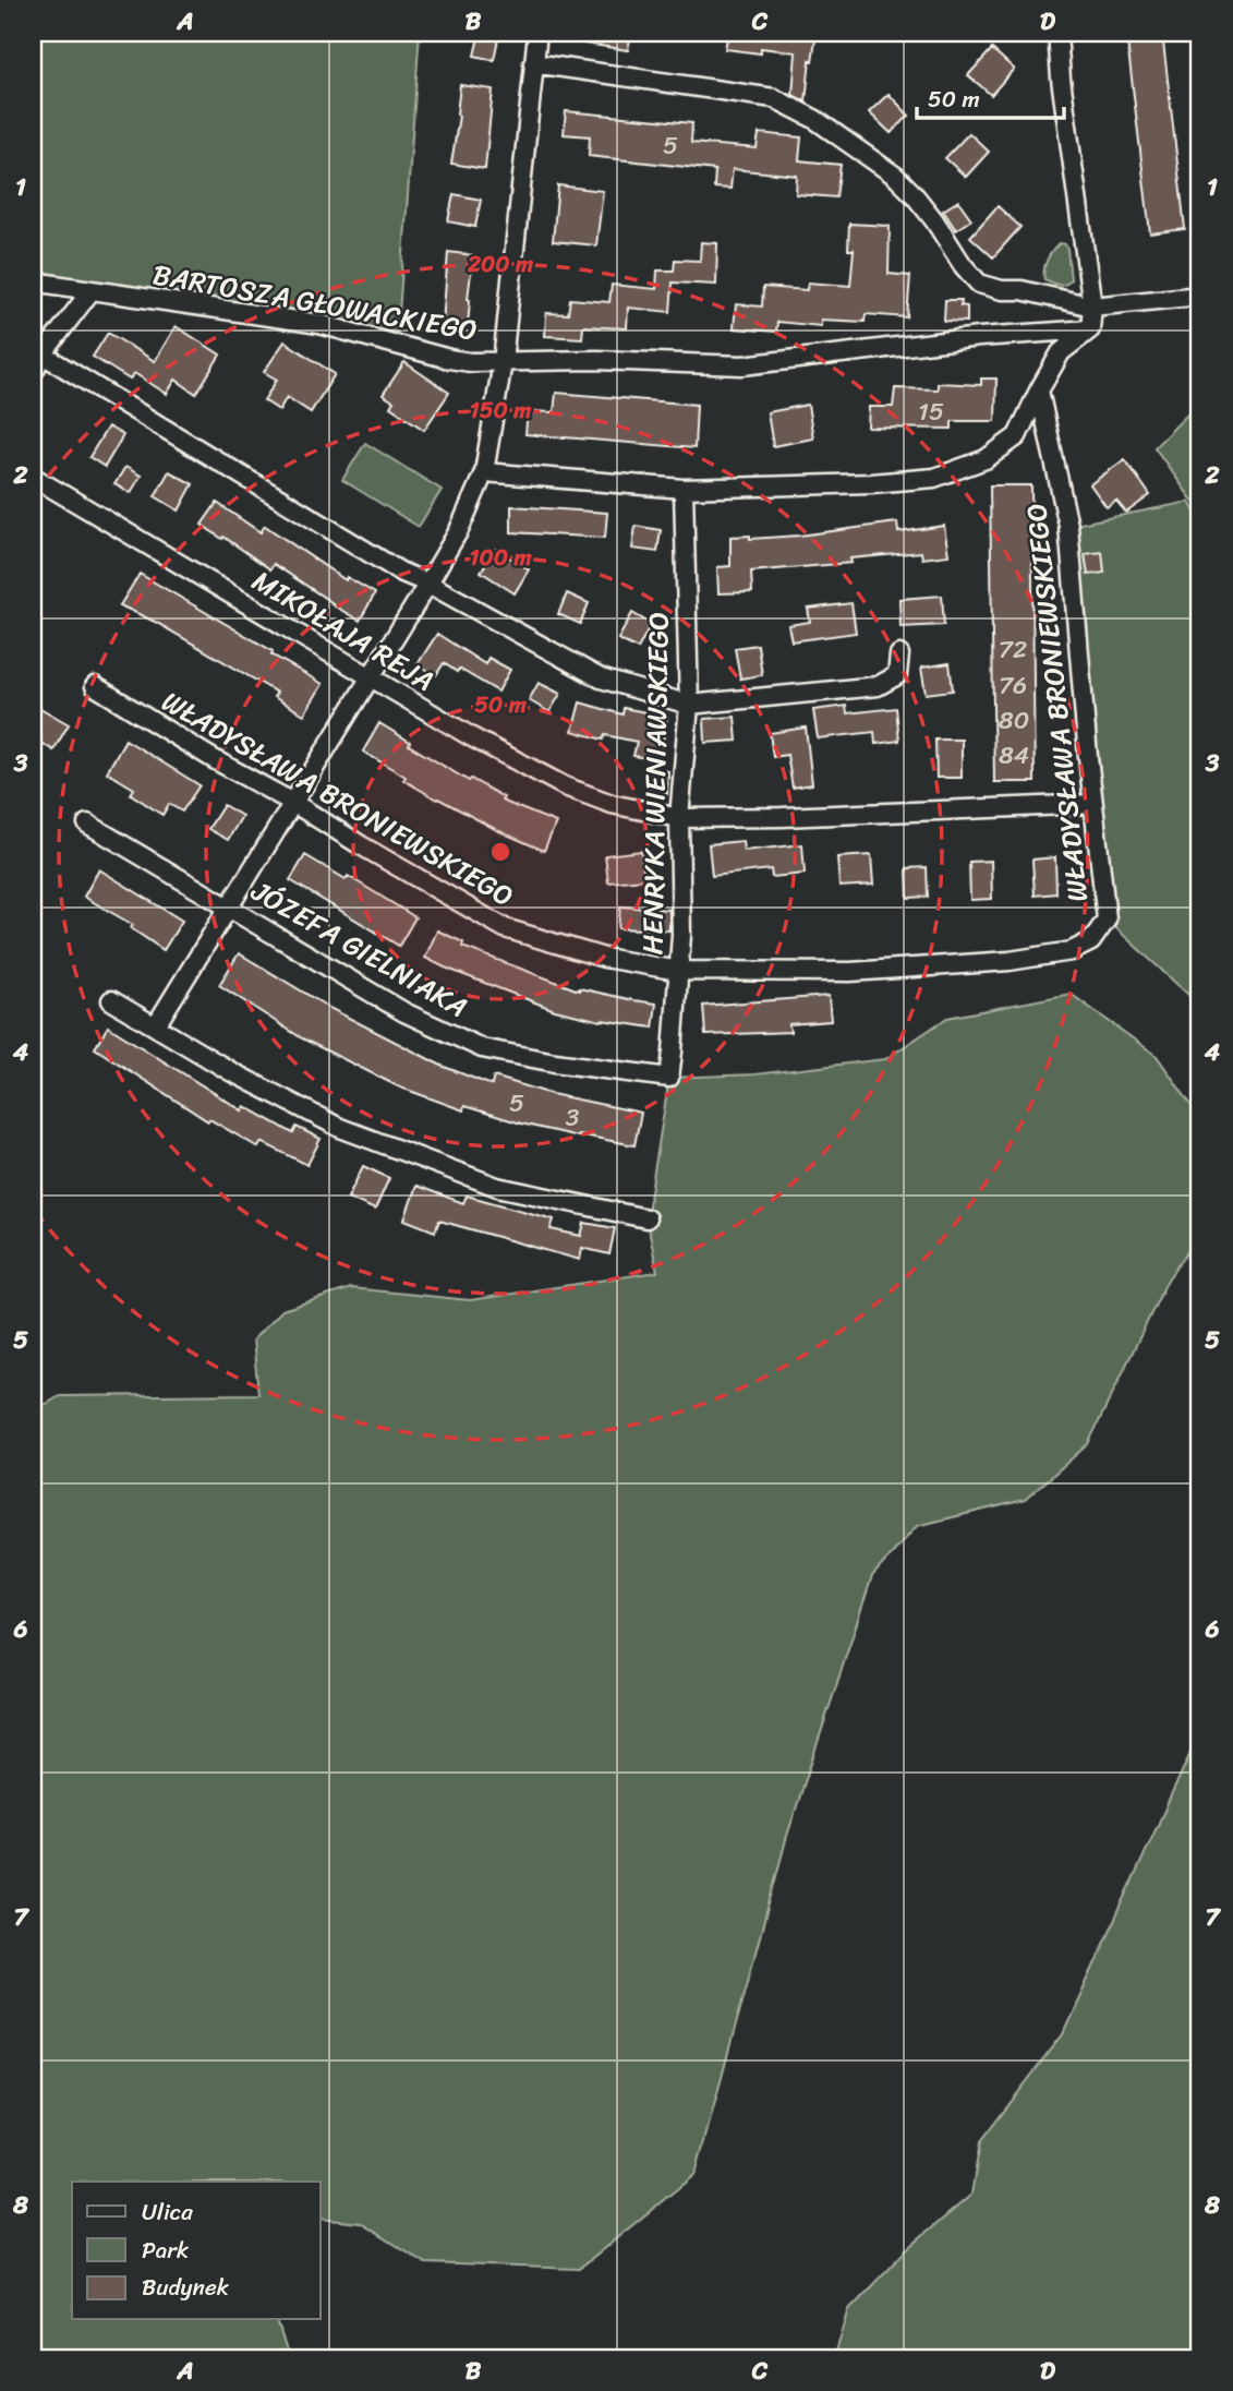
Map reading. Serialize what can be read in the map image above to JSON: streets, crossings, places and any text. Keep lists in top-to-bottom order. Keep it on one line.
{"streets":{"street":["BARTOSZA GŁOWACKIEGO","MIKOŁAJA REJA","WŁADYSŁAWA BRONIEWSKIEGO","HENRYKA WIENIAWSKIEGO","JÓZEFA GIELNIAKA"]},"crossings":[["MIKOŁAJA REJA","WŁADYSŁAWA BRONIEWSKIEGO"],["MIKOŁAJA REJA","HENRYKA WIENIAWSKIEGO"],["WŁADYSŁAWA BRONIEWSKIEGO","HENRYKA WIENIAWSKIEGO"],["HENRYKA WIENIAWSKIEGO","JÓZEFA GIELNIAKA"]],"house_numbers":["5","15","72","76","80","84","5","3"],"legend":["Ulica","Park","Budynek"],"scale_bar":"50 m","grid":{"columns":["A","B","C","D"],"rows":["1","2","3","4","5","6","7","8"]},"rings":["200 m","150 m","100 m","50 m"]}
